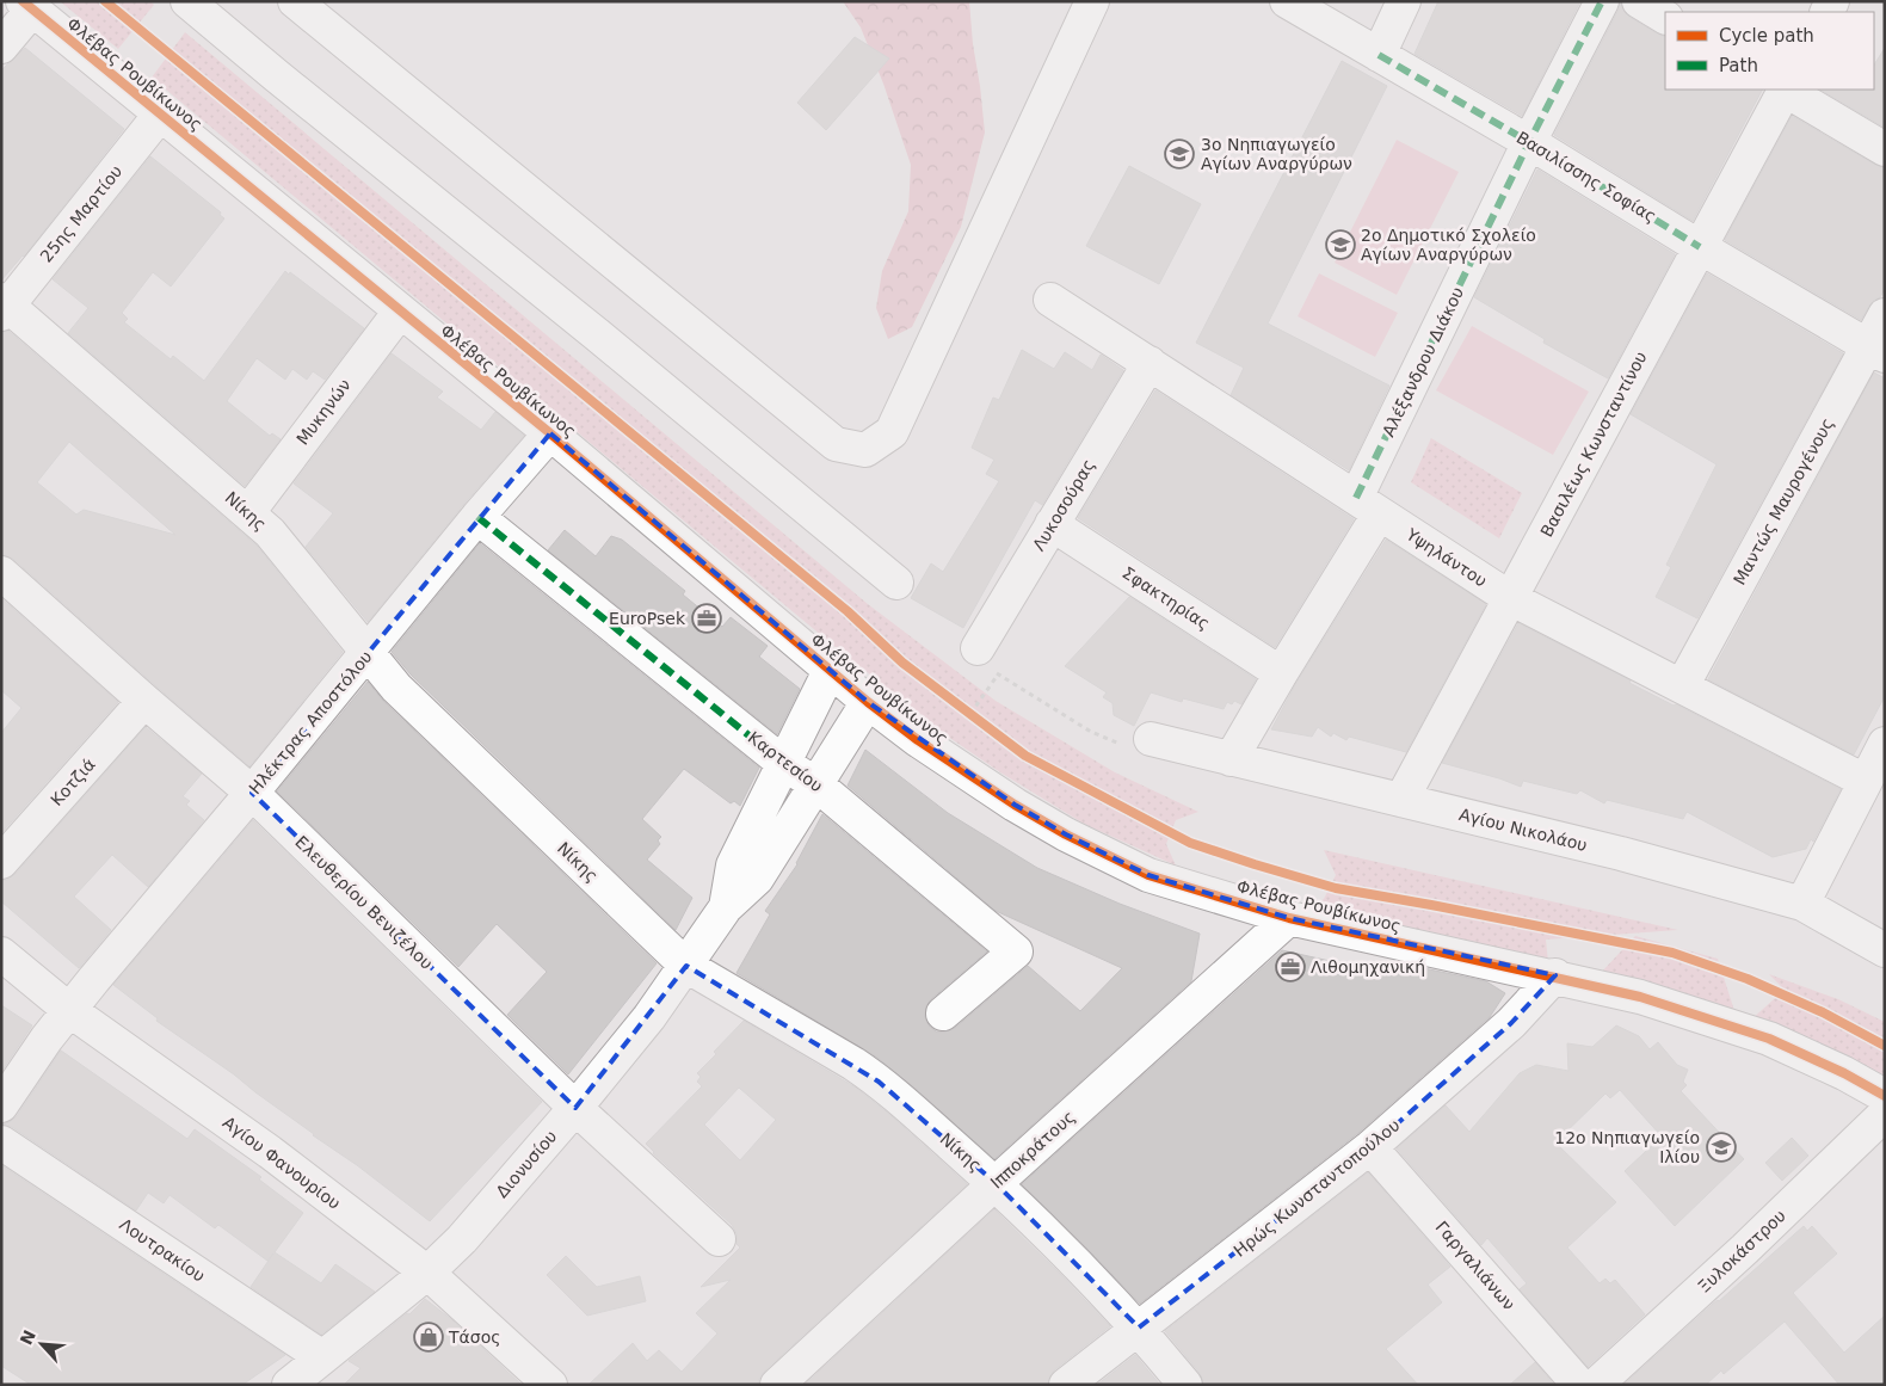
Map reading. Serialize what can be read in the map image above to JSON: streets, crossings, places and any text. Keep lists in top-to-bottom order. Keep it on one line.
{"streets":{"street":["Φλέβας Ρουβίκωνος","Βασιλίσσης Σοφίας","25ης Μαρτίου","Αλέξανδρου Διάκου","Μυκηνών","Βασιλέως Κωνσταντίνου","Μαντώς Μαυρογένους","Λυκοσούρας","Νίκης","Υψηλάντου","Σφακτηρίας","Ηλέκτρας Αποστόλου","Καρτεσίου","Κοτζιά","Αγίου Νικολάου","Ελευθερίου Βενιζέλου","Ιπποκράτους","Αγίου Φανουρίου","Διονυσίου","Ηρώς Κωνσταντοπούλου","Λουτρακίου","Ξυλοκάστρου","Γαργαλιάνων"]},"crossings":[["Φλέβας Ρουβίκωνος","25ης Μαρτίου"],["Φλέβας Ρουβίκωνος","Μυκηνών"],["Φλέβας Ρουβίκωνος","Ηλέκτρας Αποστόλου"],["Φλέβας Ρουβίκωνος","Ιπποκράτους"],["Φλέβας Ρουβίκωνος","Διονυσίου"],["Φλέβας Ρουβίκωνος","Ηρώς Κωνσταντοπούλου"],["Βασιλίσσης Σοφίας","Αλέξανδρου Διάκου"],["Βασιλίσσης Σοφίας","Βασιλέως Κωνσταντίνου"],["Βασιλίσσης Σοφίας","Μαντώς Μαυρογένους"],["25ης Μαρτίου","Νίκης"],["Αλέξανδρου Διάκου","Υψηλάντου"],["Αλέξανδρου Διάκου","Σφακτηρίας"],["Αλέξανδρου Διάκου","Αγίου Νικολάου"],["Μυκηνών","Νίκης"],["Βασιλέως Κωνσταντίνου","Υψηλάντου"],["Βασιλέως Κωνσταντίνου","Αγίου Νικολάου"],["Μαντώς Μαυρογένους","Υψηλάντου"],["Λυκοσούρας","Υψηλάντου"],["Λυκοσούρας","Σφακτηρίας"],["Νίκης","Ηλέκτρας Αποστόλου"],["Νίκης","Ιπποκράτους"],["Νίκης","Διονυσίου"],["Νίκης","Ηρώς Κωνσταντοπούλου"],["Ηλέκτρας Αποστόλου","Καρτεσίου"],["Ηλέκτρας Αποστόλου","Ελευθερίου Βενιζέλου"],["Ηλέκτρας Αποστόλου","Αγίου Φανουρίου"],["Καρτεσίου","Διονυσίου"],["Κοτζιά","Ελευθερίου Βενιζέλου"],["Ελευθερίου Βενιζέλου","Διονυσίου"],["Αγίου Φανουρίου","Διονυσίου"],["Διονυσίου","Λουτρακίου"],["Ηρώς Κωνσταντοπούλου","Γαργαλιάνων"]],"places":{"school or university":["3ο Νηπιαγωγείο Αγίων Αναργύρων","2ο Δημοτικό Σχολείο Αγίων Αναργύρων","12ο Νηπιαγωγείο Ιλίου"],"office":["EuroPsek","Λιθομηχανική"],"shop":["Τάσος"]},"legend":["Cycle path","Path"],"north":"top left"}
